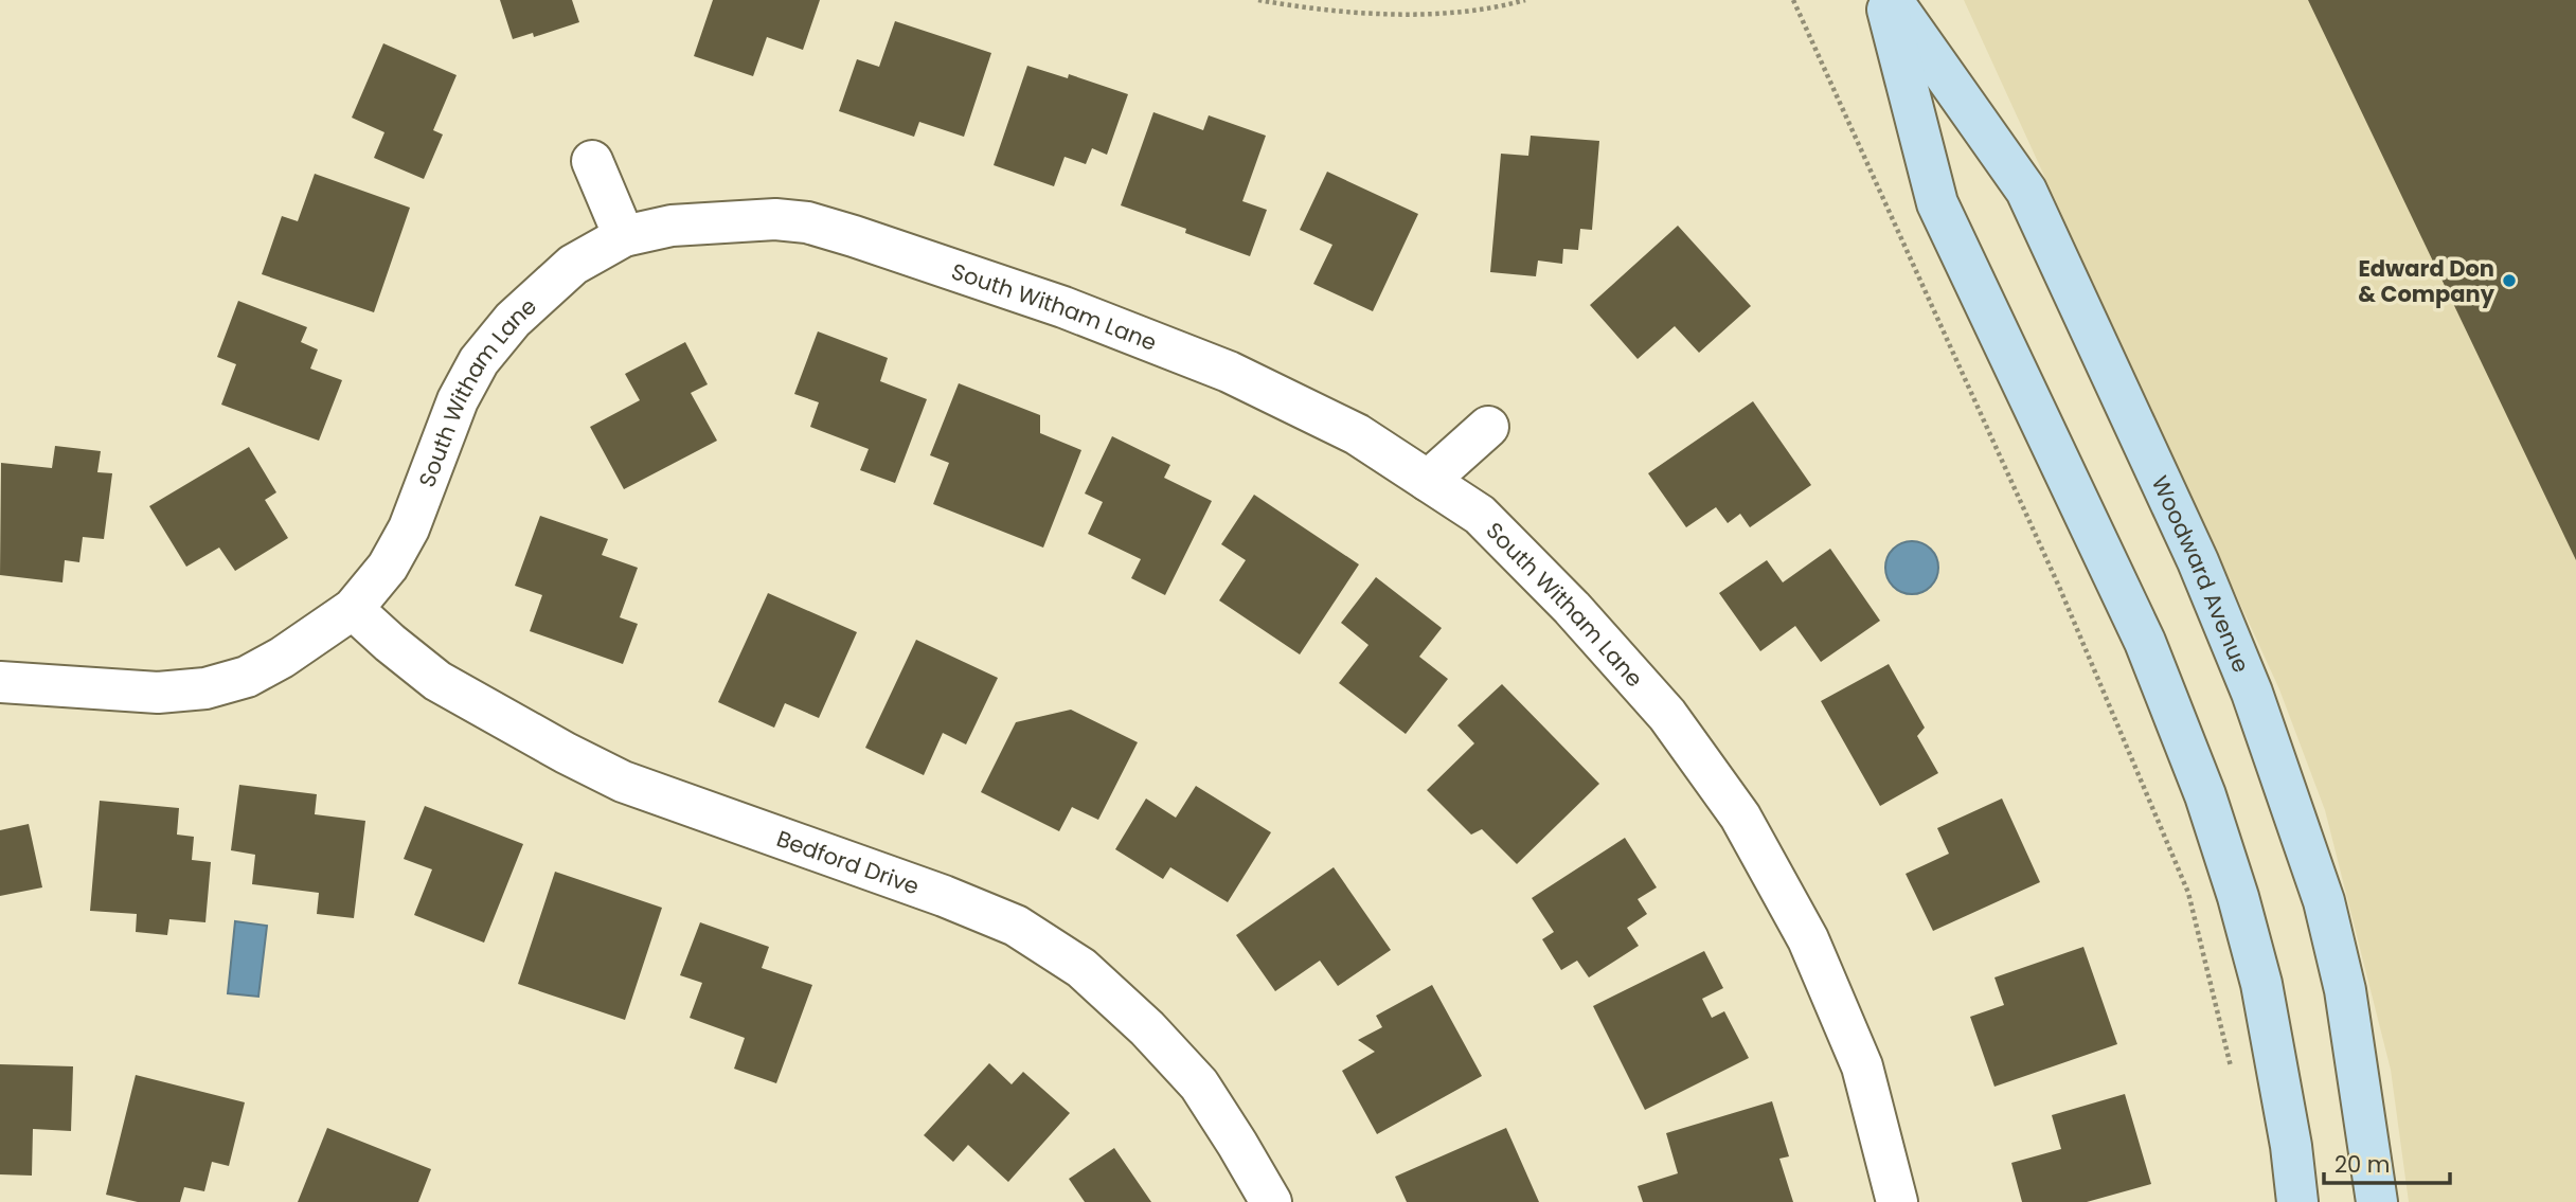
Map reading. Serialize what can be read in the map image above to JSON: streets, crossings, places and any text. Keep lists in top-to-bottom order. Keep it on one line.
{"streets":{"street":["South Witham Lane","Woodward Avenue","Bedford Drive"]},"crossings":[["South Witham Lane","Bedford Drive"]],"places":["Edward Don & Company"],"scale_bar":"20 m"}
